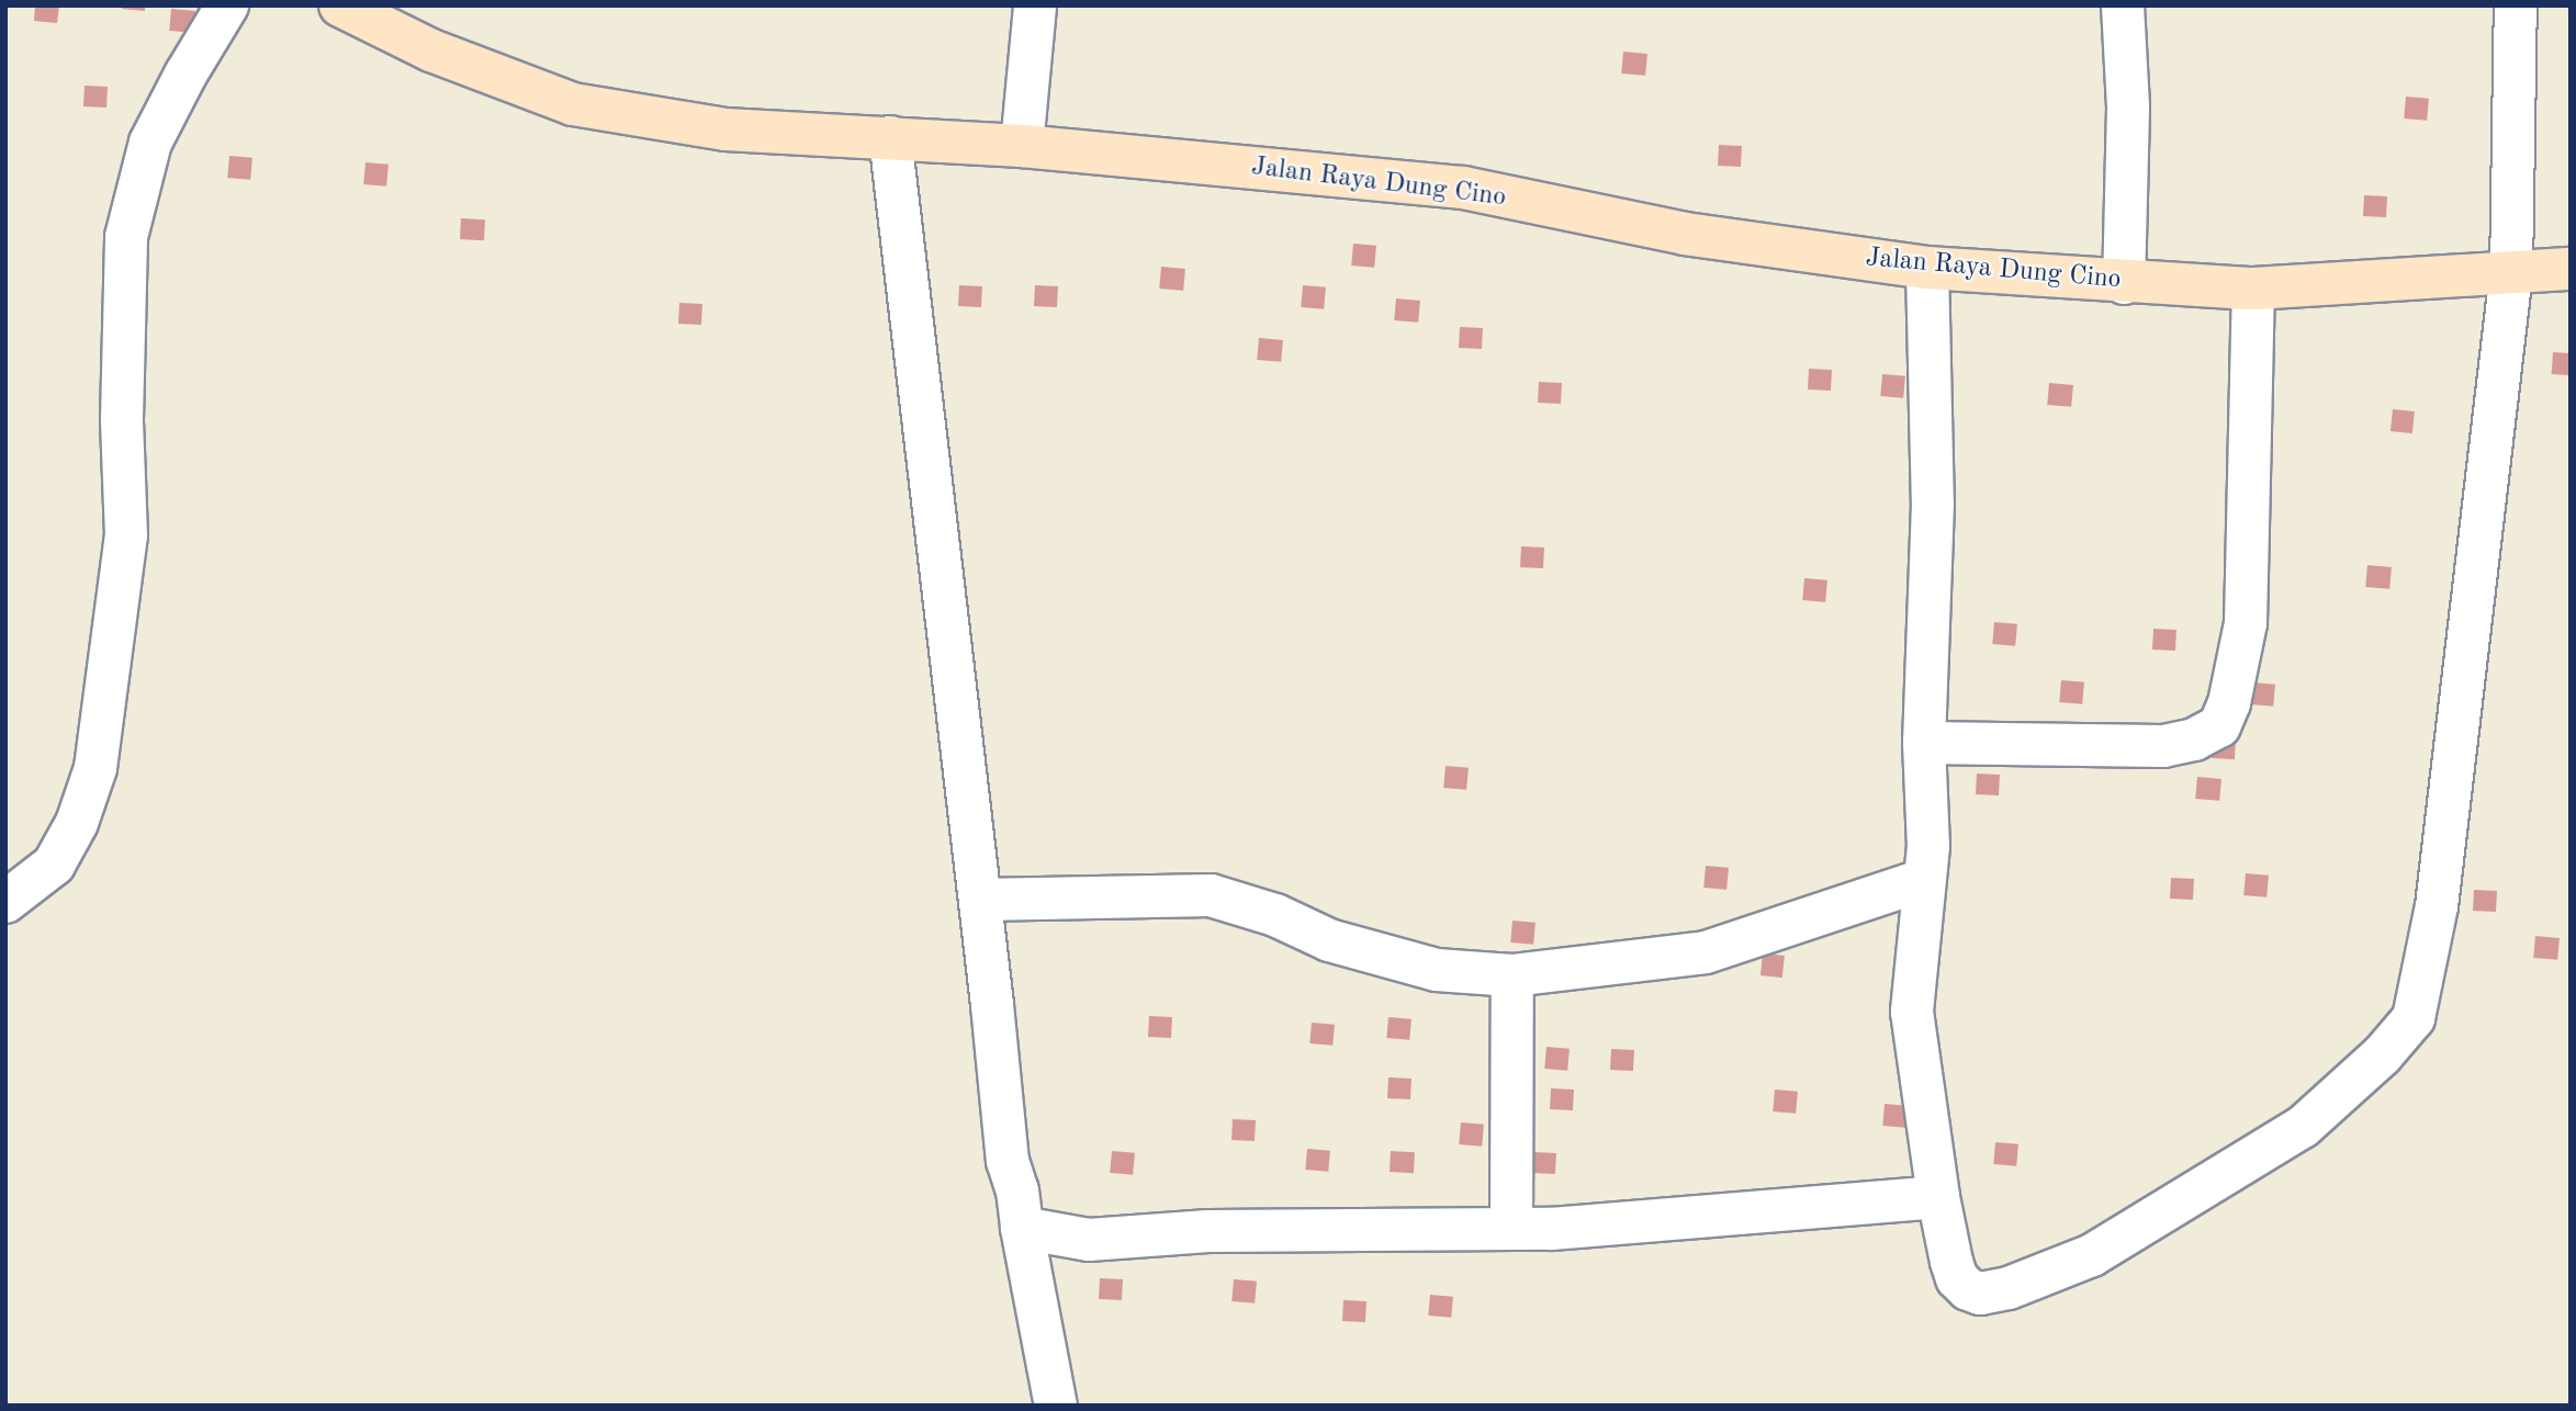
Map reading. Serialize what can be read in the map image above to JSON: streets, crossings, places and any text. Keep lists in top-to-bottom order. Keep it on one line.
{"streets":{"street":["Jalan Raya Dung Cino"]}}
